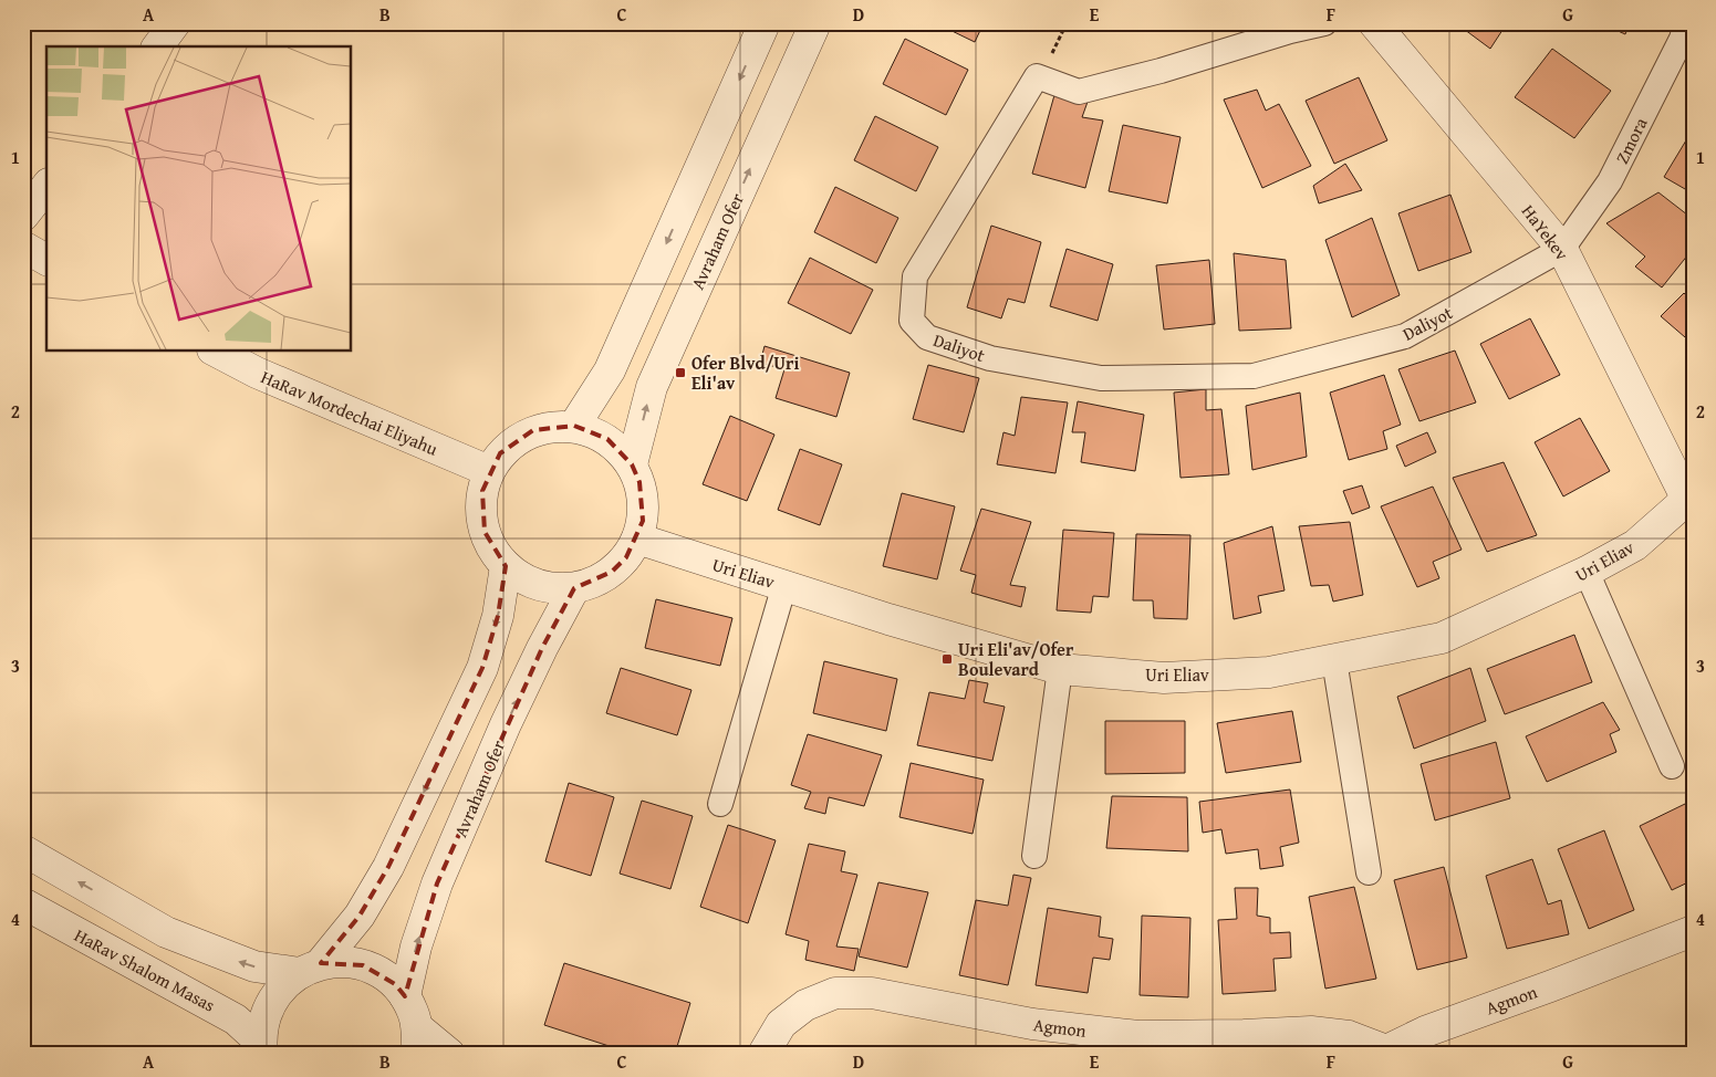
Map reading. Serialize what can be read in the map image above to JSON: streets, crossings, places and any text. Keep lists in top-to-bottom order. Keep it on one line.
{"streets":{"street":["Zmora","HaYekev","Avraham Ofer","Daliyot","HaRav Mordechai Eliyahu","Uri Eliav","HaRav Shalom Masas","Agmon"]},"crossings":[["Zmora","HaYekev"],["Zmora","Daliyot"],["HaYekev","Daliyot"],["HaYekev","Uri Eliav"],["Avraham Ofer","HaRav Mordechai Eliyahu"],["Avraham Ofer","Uri Eliav"],["HaRav Mordechai Eliyahu","Uri Eliav"]],"places":{"transit":["Ofer Blvd/Uri Eli'av","Uri Eli'av/Ofer Boulevard"]},"grid":{"columns":["A","B","C","D","E","F","G"],"rows":["1","2","3","4"]}}
